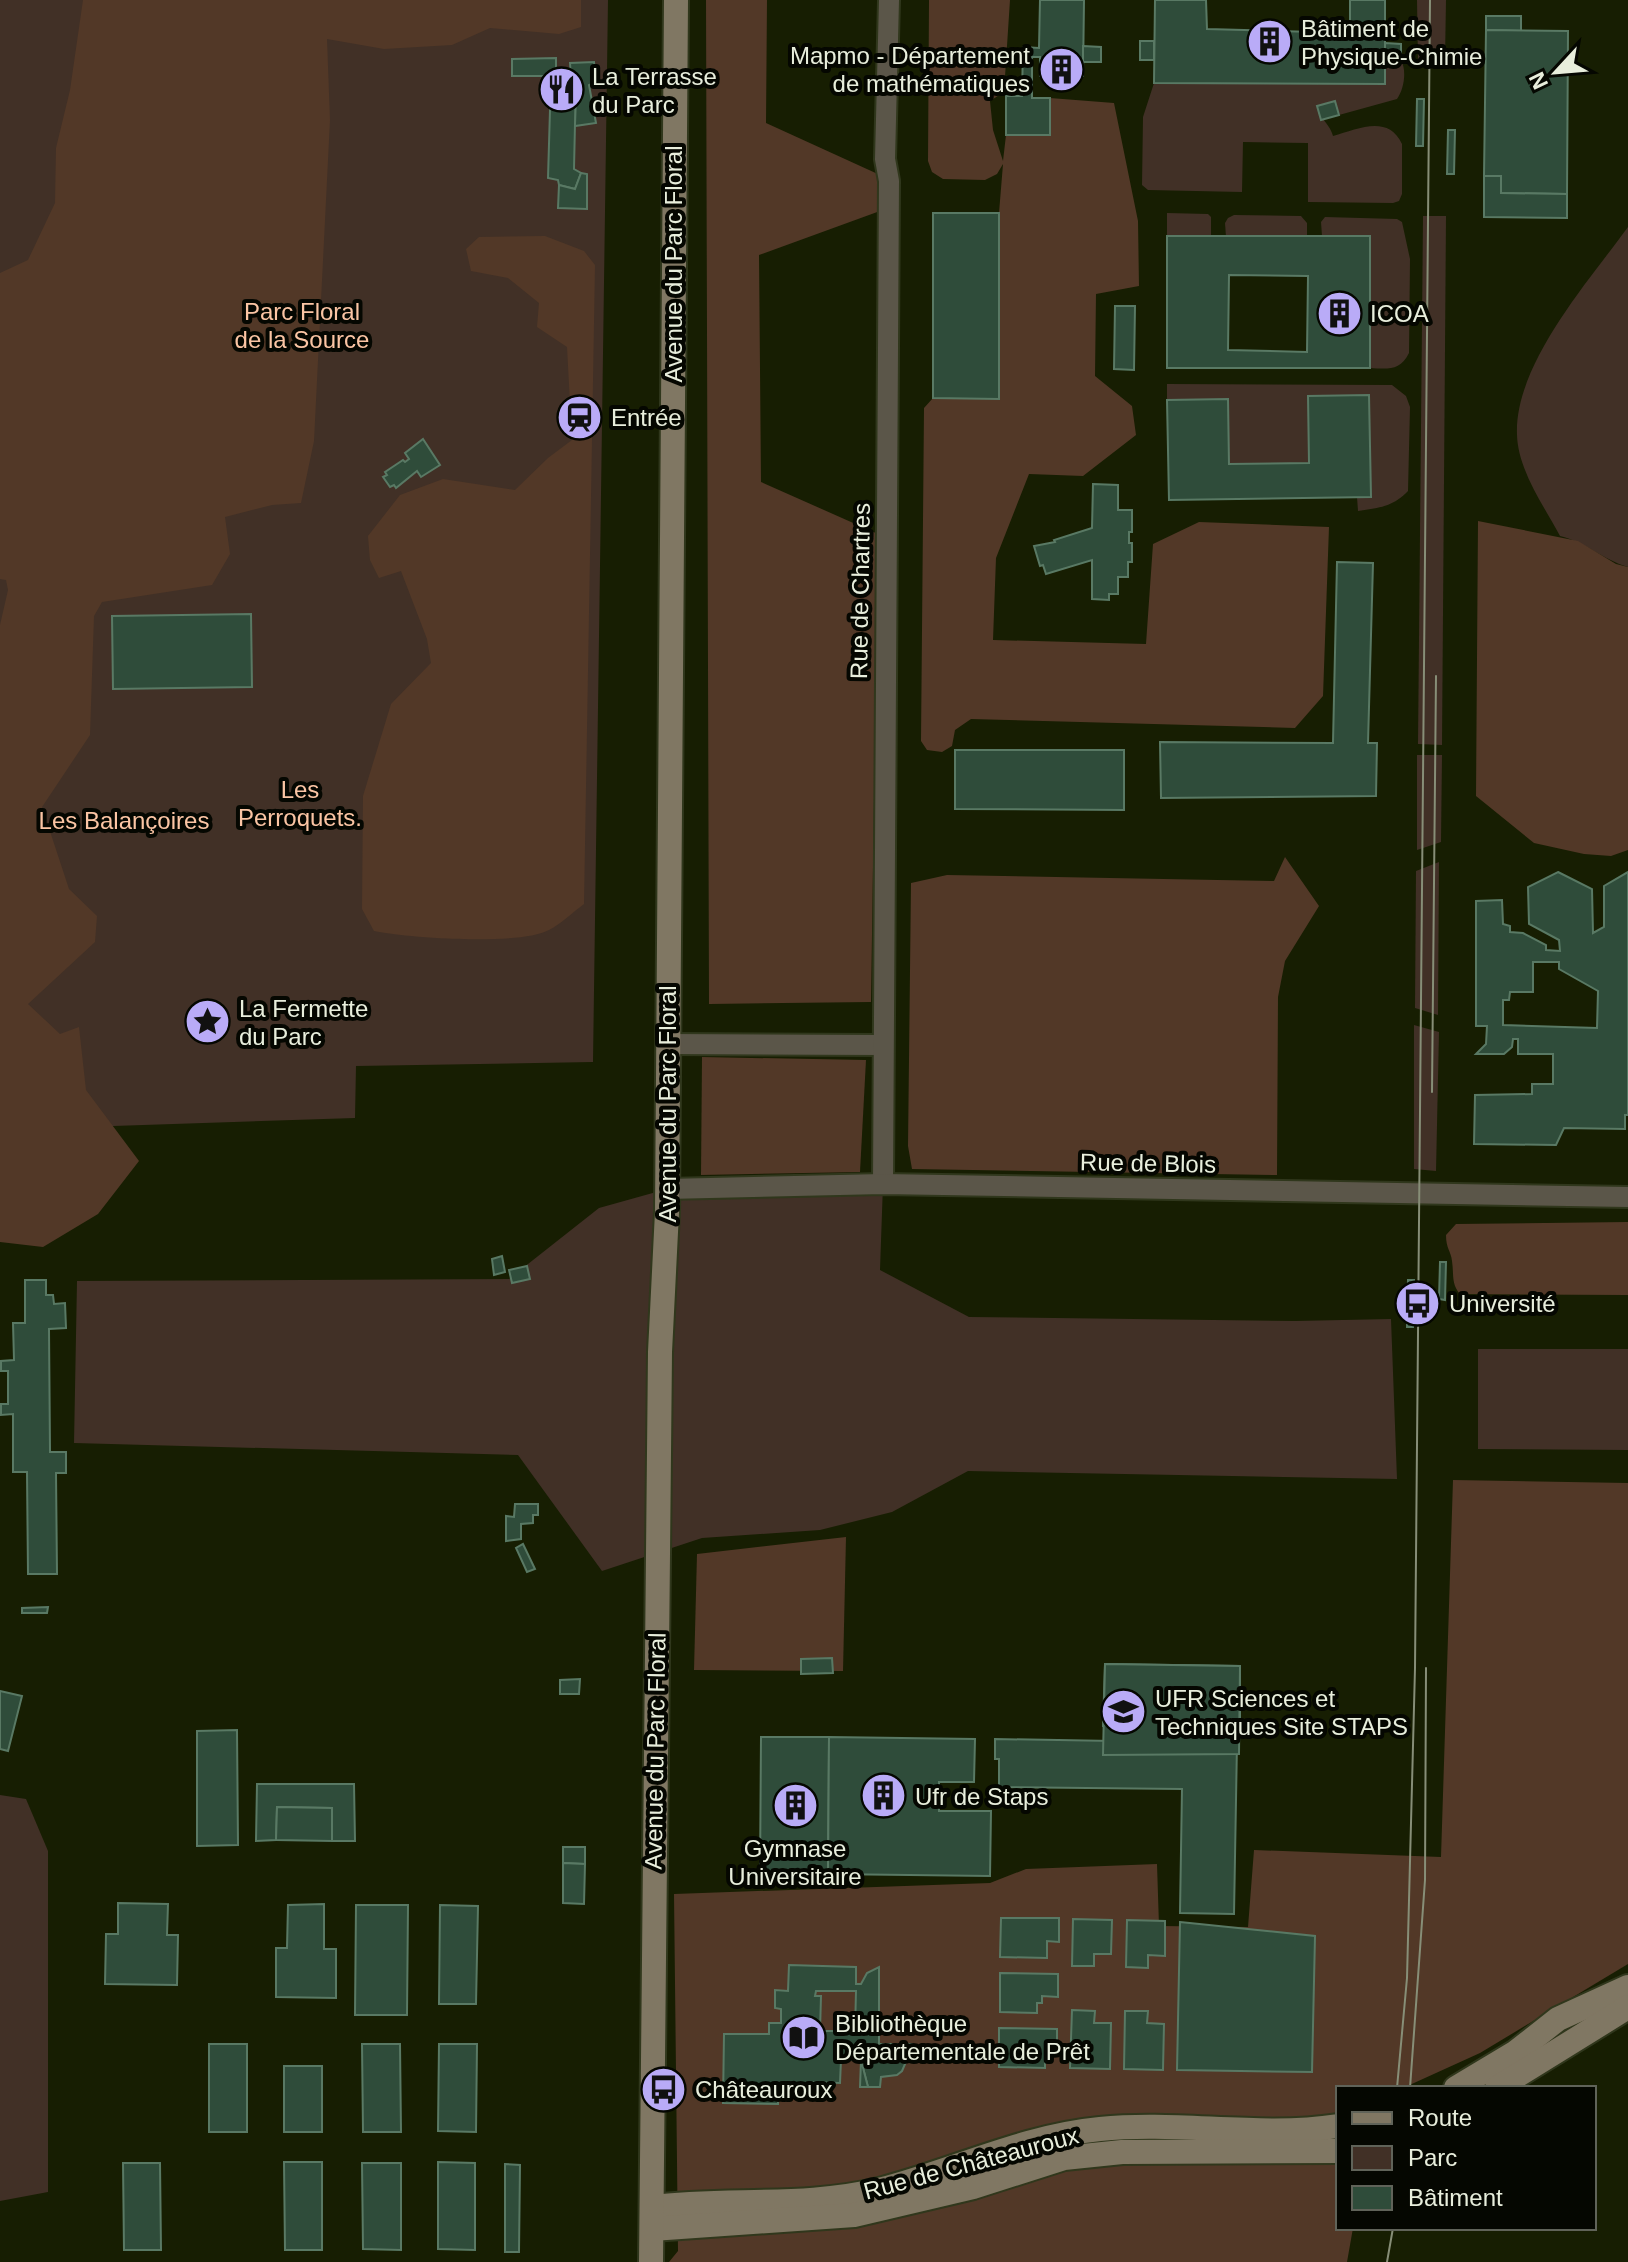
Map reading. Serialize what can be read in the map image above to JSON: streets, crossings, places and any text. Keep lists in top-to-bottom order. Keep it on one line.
{"streets":{"main road":["Avenue du Parc Floral","Rue de Châteauroux"],"street":["Rue de Chartres","Rue de Blois"]},"crossings":[["Avenue du Parc Floral","Rue de Blois"],["Avenue du Parc Floral","Rue de Châteauroux"],["Rue de Chartres","Rue de Blois"]],"parks":["Parc Floral de la Source","Les Perroquets.","Les Balançoires"],"places":{"building":["Bâtiment de Physique-Chimie","Mapmo - Département de mathématiques","ICOA","Ufr de Staps","Gymnase Universitaire"],"restaurant":["La Terrasse du Parc"],"station":["Entrée"],"place":["La Fermette du Parc"],"bus stop":["Université","Châteauroux"],"school or university":["UFR Sciences et Techniques Site STAPS"],"library":["Bibliothèque Départementale de Prêt"]},"legend":["Route","Parc","Bâtiment"],"north":"bottom left"}
